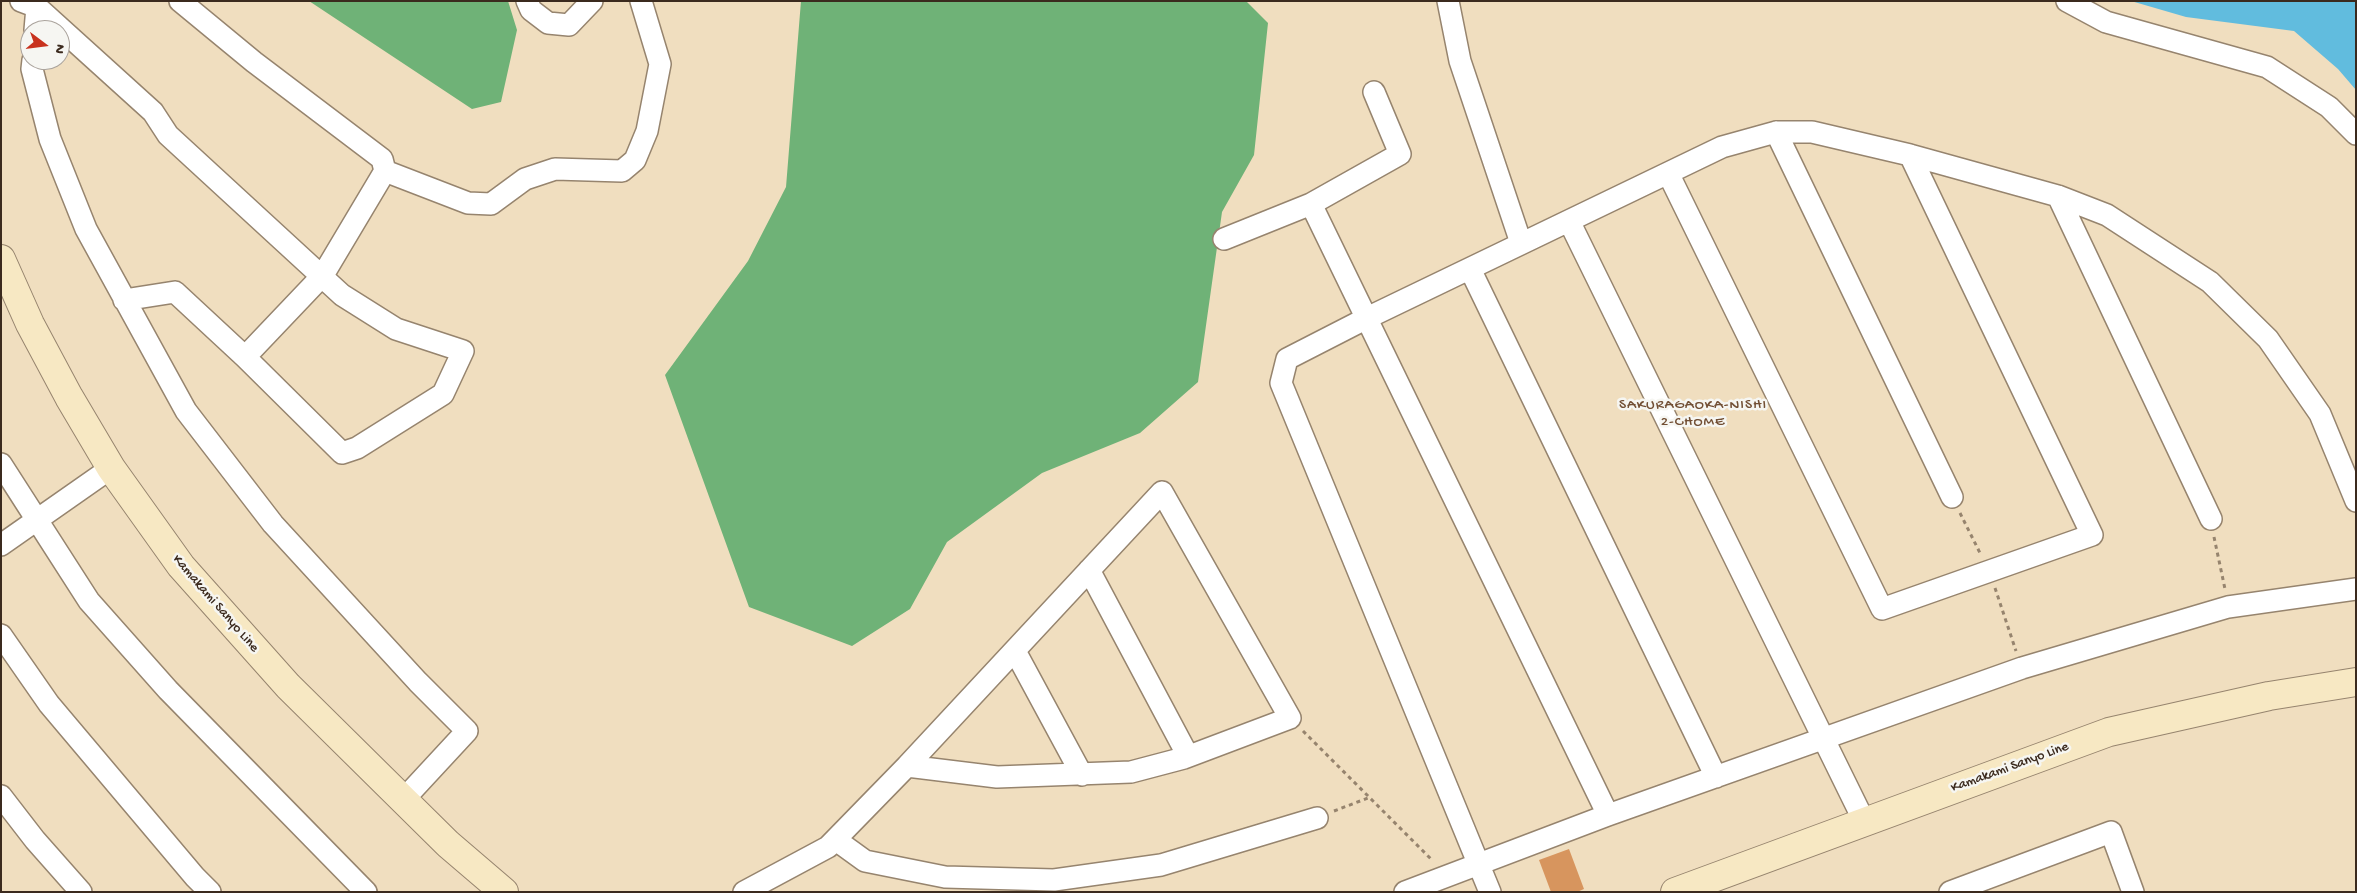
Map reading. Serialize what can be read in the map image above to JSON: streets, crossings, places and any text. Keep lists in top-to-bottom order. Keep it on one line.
{"streets":{"main road":["Kamakami Sanyo Line"]},"districts":["SAKURAGAOKA-NISHI 2-CHOME"],"north":"right"}
